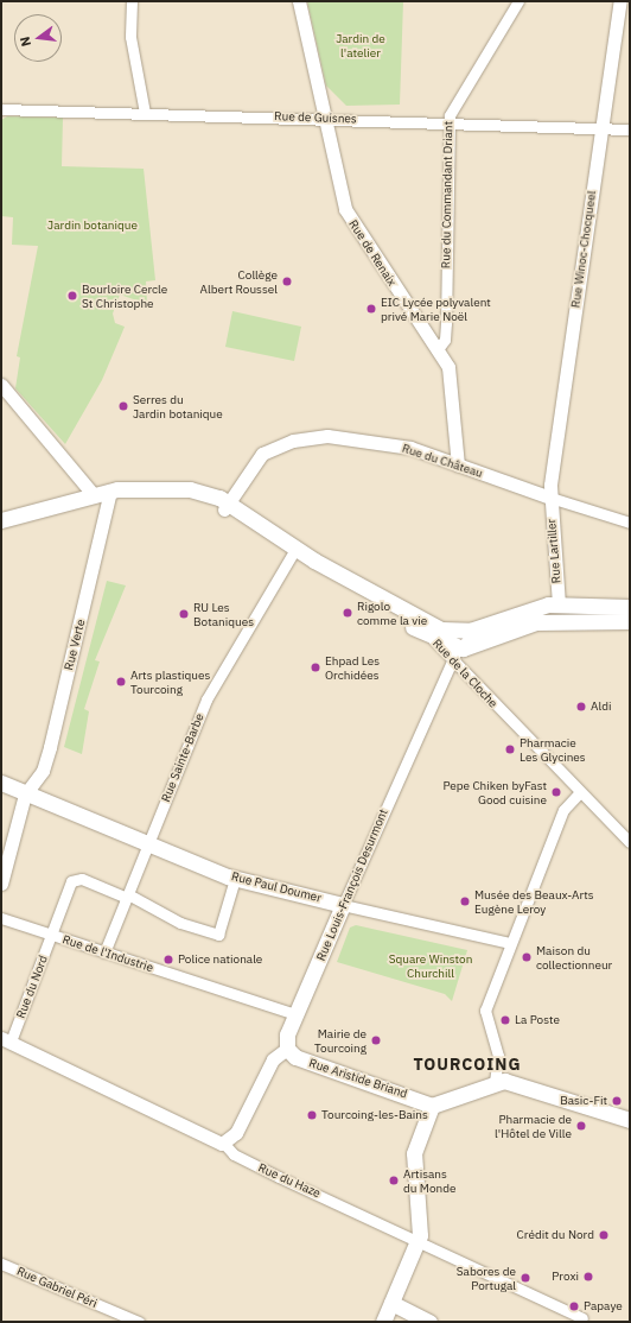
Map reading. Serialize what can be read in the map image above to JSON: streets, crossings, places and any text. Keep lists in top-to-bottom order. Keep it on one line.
{"streets":{"main road":["Rue de la Cloche","Rue Louis-François Desurmont","Rue Paul Doumer","Rue Aristide Briand"],"street":["Rue de Guisnes","Rue du Commandant Driant","Rue Winoc-Chocqueel","Rue de Renaix","Rue du Château","Rue Lartiller","Rue Verte","Rue Sainte-Barbe","Rue de l'Industrie","Rue du Nord","Rue du Haze","Rue Gabriel Péri"]},"crossings":[["Rue de Guisnes","Rue du Commandant Driant"],["Rue de Guisnes","Rue Winoc-Chocqueel"],["Rue de Guisnes","Rue de Renaix"],["Rue du Commandant Driant","Rue de Renaix"],["Rue Winoc-Chocqueel","Rue du Château"],["Rue Winoc-Chocqueel","Rue Lartiller"],["Rue de Renaix","Rue du Château"],["Rue du Château","Rue Lartiller"],["Rue du Château","Rue de la Cloche"],["Rue Verte","Rue de la Cloche"],["Rue Verte","Rue Paul Doumer"],["Rue de la Cloche","Rue Sainte-Barbe"],["Rue de la Cloche","Rue Louis-François Desurmont"],["Rue Sainte-Barbe","Rue Paul Doumer"],["Rue Sainte-Barbe","Rue de l'Industrie"],["Rue Sainte-Barbe","Rue du Nord"],["Rue Louis-François Desurmont","Rue Paul Doumer"],["Rue Louis-François Desurmont","Rue de l'Industrie"],["Rue Louis-François Desurmont","Rue Aristide Briand"],["Rue de l'Industrie","Rue du Nord"],["Rue du Nord","Rue du Haze"]],"districts":["TOURCOING"],"parks":["Jardin de l'atelier","Jardin botanique","Square Winston Churchill"],"places":["Collège Albert Roussel","Bourloire Cercle St Christophe","EIC Lycée polyvalent privé Marie Noël","Serres du Jardin botanique","Rigolo comme la vie","RU Les Botaniques","Ehpad Les Orchidées","Arts plastiques Tourcoing","Aldi","Pharmacie Les Glycines","Pepe Chiken byFast Good cuisine","Musée des Beaux-Arts Eugène Leroy","Maison du collectionneur","Police nationale","La Poste","Mairie de Tourcoing","Basic-Fit","Tourcoing-les-Bains","Pharmacie de l'Hôtel de Ville","Artisans du Monde","Crédit du Nord","Proxi","Sabores de Portugal","Papaye"],"north":"left"}
